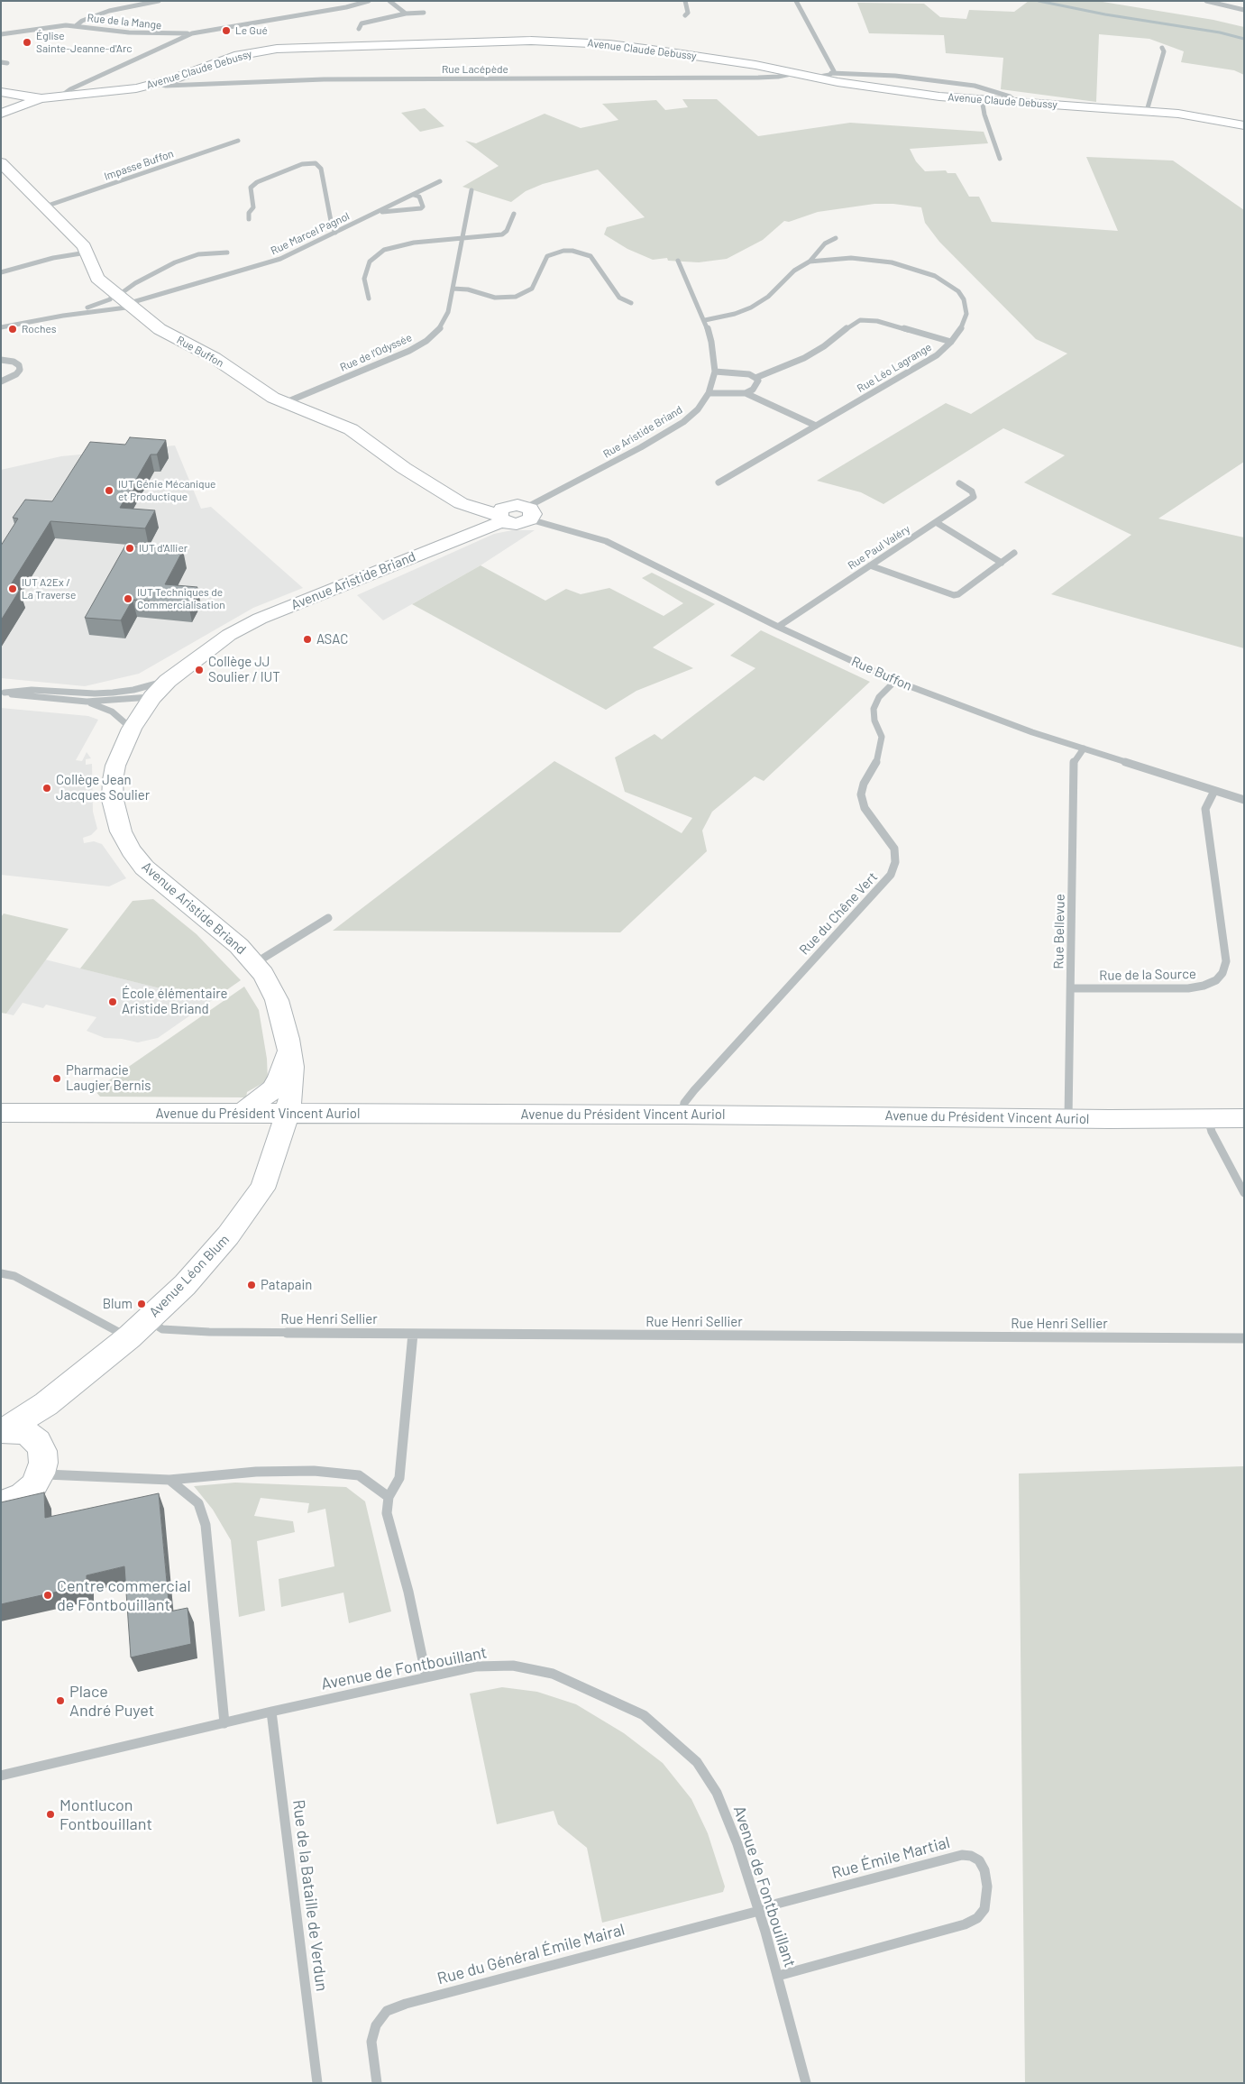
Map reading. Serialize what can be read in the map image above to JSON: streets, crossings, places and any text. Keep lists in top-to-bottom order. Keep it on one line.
{"streets":{"main road":["Avenue Claude Debussy","Rue Buffon","Avenue Aristide Briand","Avenue du Président Vincent Auriol","Avenue Léon Blum"],"street":["Rue de la Mange","Rue Lacépède","Impasse Buffon","Rue Marcel Pagnol","Rue de l'Odyssée","Rue Léo Lagrange","Rue Aristide Briand","Rue Paul Valéry","Rue du Chêne Vert","Rue Bellevue","Rue de la Source","Rue Henri Sellier","Avenue de Fontbouillant","Rue Émile Martial","Rue de la Bataille de Verdun","Rue du Général Émile Mairal"]},"crossings":[["Avenue Claude Debussy","Rue Lacépède"],["Impasse Buffon","Rue Buffon"],["Rue Marcel Pagnol","Rue Buffon"],["Rue Buffon","Rue de l'Odyssée"],["Rue Buffon","Rue Aristide Briand"],["Rue Buffon","Rue Paul Valéry"],["Rue Buffon","Avenue Aristide Briand"],["Rue Buffon","Rue du Chêne Vert"],["Rue Buffon","Rue Bellevue"],["Rue Buffon","Rue de la Source"],["Rue Léo Lagrange","Rue Aristide Briand"],["Rue Aristide Briand","Avenue Aristide Briand"],["Avenue Aristide Briand","Avenue du Président Vincent Auriol"],["Avenue Aristide Briand","Avenue Léon Blum"],["Rue du Chêne Vert","Avenue du Président Vincent Auriol"],["Rue Bellevue","Rue de la Source"],["Rue Bellevue","Avenue du Président Vincent Auriol"],["Avenue du Président Vincent Auriol","Avenue Léon Blum"],["Avenue Léon Blum","Rue Henri Sellier"],["Avenue de Fontbouillant","Rue Émile Martial"],["Avenue de Fontbouillant","Rue de la Bataille de Verdun"],["Avenue de Fontbouillant","Rue du Général Émile Mairal"],["Rue Émile Martial","Rue du Général Émile Mairal"]],"places":["Le Gué","Église Sainte-Jeanne-d'Arc","Roches","IUT Génie Mécanique et Productique","IUT d'Allier","IUT A2Ex / La Traverse","IUT Techniques de Commercialisation","ASAC","Collège JJ Soulier / IUT","Collège Jean Jacques Soulier","École élémentaire Aristide Briand","Pharmacie Laugier Bernis","Patapain","Blum","Centre commercial de Fontbouillant","Place André Puyet","Montlucon Fontbouillant"]}
